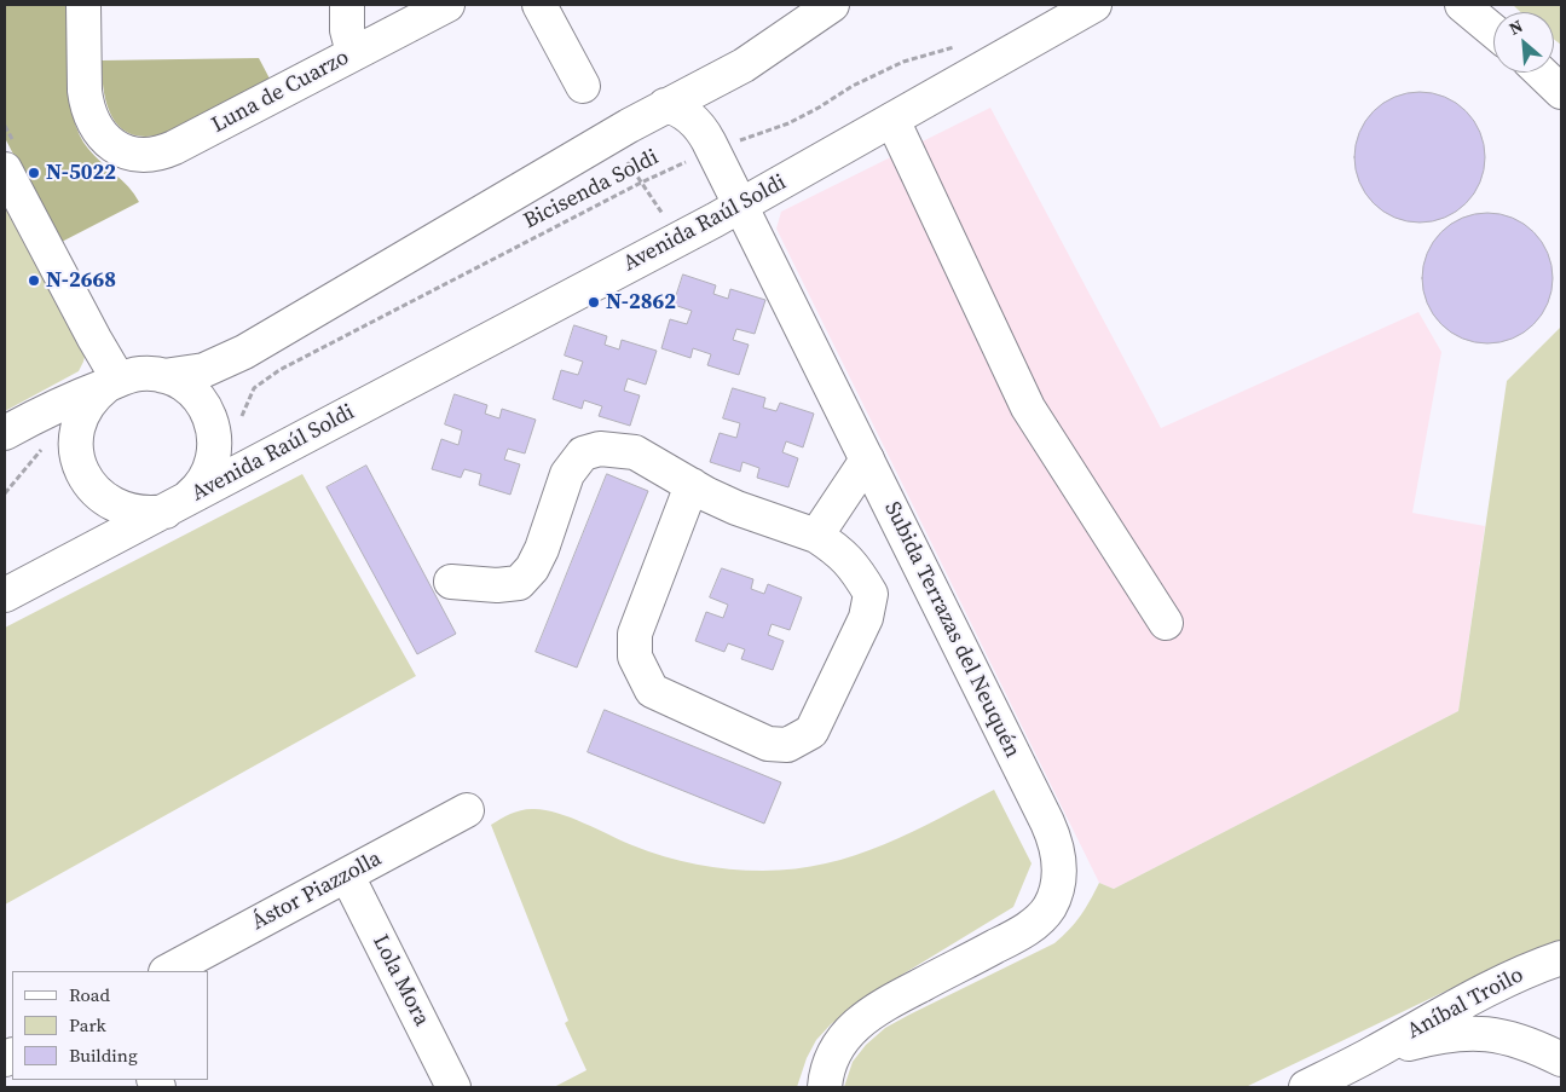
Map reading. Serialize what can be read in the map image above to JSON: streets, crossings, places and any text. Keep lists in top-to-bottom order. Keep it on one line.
{"streets":{"main road":["Luna de Cuarzo","Avenida Raúl Soldi","Subida Terrazas del Neuquén","Ástor Piazzolla","Lola Mora","Aníbal Troilo"],"path":["Bicisenda Soldi"]},"crossings":[["Bicisenda Soldi","Subida Terrazas del Neuquén"],["Avenida Raúl Soldi","Subida Terrazas del Neuquén"],["Ástor Piazzolla","Lola Mora"]],"places":["N-5022","N-2668","N-2862"],"legend":["Road","Park","Building"],"north":"top left"}
